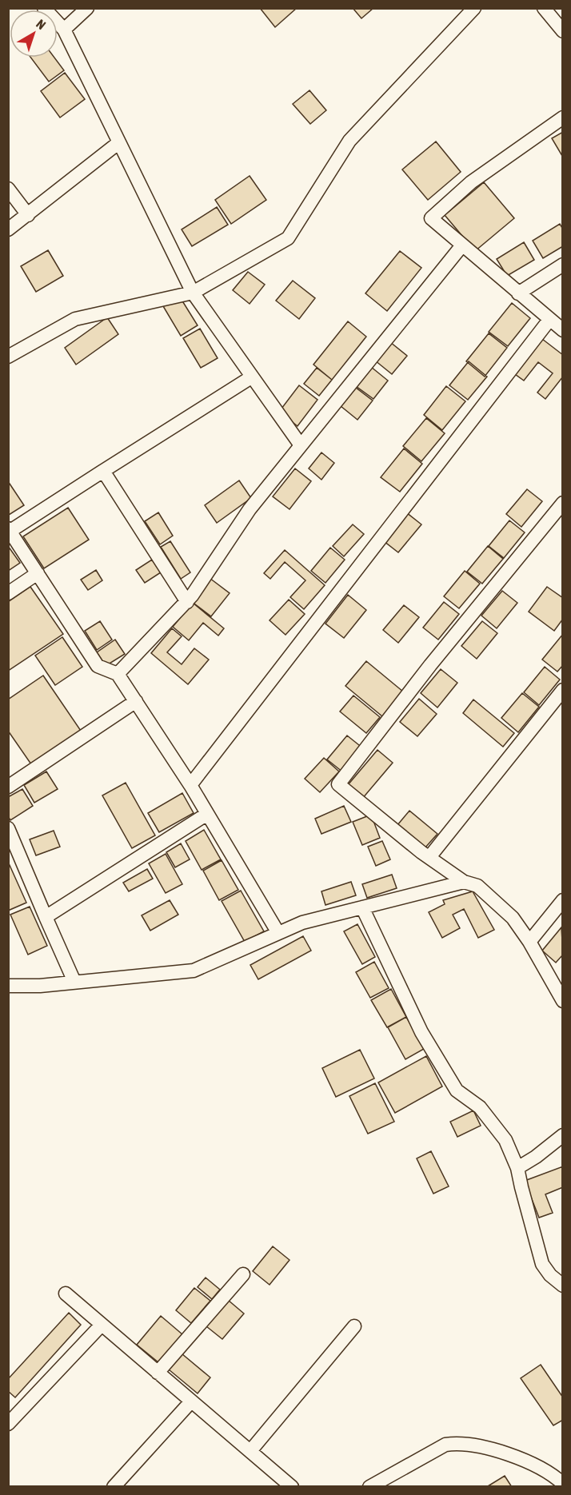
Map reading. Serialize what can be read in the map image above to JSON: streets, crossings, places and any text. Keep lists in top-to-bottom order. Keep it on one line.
{"north":"top right"}
